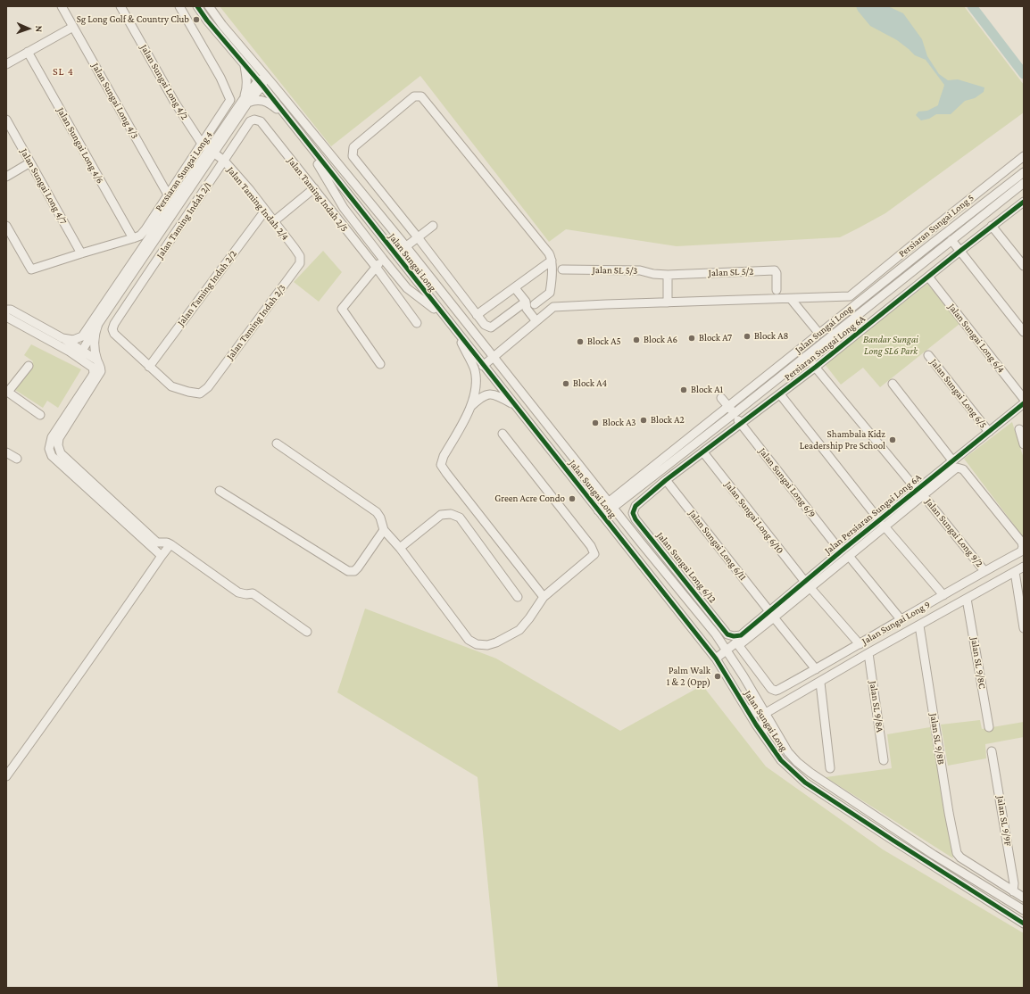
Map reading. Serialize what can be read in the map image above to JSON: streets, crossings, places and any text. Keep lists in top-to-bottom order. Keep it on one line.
{"streets":{"street":["Jalan Sungai Long 4/2","Jalan Sungai Long 4/3","Jalan Sungai Long 4/6","Persiaran Sungai Long 4","Jalan Sungai Long 4/7","Jalan Taming Indah 2/5","Jalan Taming Indah 2/4","Jalan Taming Indah 2/1","Persiaran Sungai Long 5","Jalan Sungai Long","Jalan SL 5/3","Jalan SL 5/2","Jalan Taming Indah 2/2","Jalan Taming Indah 2/3","Jalan Sungai Long 6/4","Persiaran Sungai Long 6A","Jalan Sungai Long 6/5","Jalan Sungai Long 6/9","Jalan Persiaran Sungai Long 6A","Jalan Sungai Long 6/10","Jalan Sungai Long 9/2","Jalan Sungai Long 6/11","Jalan Sungai Long 6/12","Jalan Sungai Long 9","Jalan SL 9/8C","Jalan SL 9/8A","Jalan SL 9/8B","Jalan SL 9/9F"]},"crossings":[["Jalan Sungai Long 4/2","Persiaran Sungai Long 4"],["Jalan Sungai Long 4/2","Jalan Taming Indah 2/4"],["Jalan Sungai Long 4/3","Persiaran Sungai Long 4"],["Jalan Sungai Long 4/6","Persiaran Sungai Long 4"],["Persiaran Sungai Long 4","Jalan Sungai Long 4/7"],["Jalan Taming Indah 2/5","Jalan Taming Indah 2/1"],["Jalan Taming Indah 2/4","Jalan Taming Indah 2/1"],["Jalan Taming Indah 2/4","Jalan Taming Indah 2/2"],["Jalan Taming Indah 2/4","Jalan Taming Indah 2/3"],["Jalan Taming Indah 2/1","Jalan Taming Indah 2/2"],["Jalan Taming Indah 2/1","Jalan Taming Indah 2/3"],["Jalan Sungai Long","Jalan Sungai Long 6/9"],["Jalan Sungai Long","Jalan Sungai Long 9/2"],["Jalan SL 5/3","Jalan SL 5/2"],["Jalan Taming Indah 2/2","Jalan Taming Indah 2/3"],["Jalan Sungai Long 6/4","Persiaran Sungai Long 6A"],["Persiaran Sungai Long 6A","Jalan Sungai Long 6/9"],["Persiaran Sungai Long 6A","Jalan Sungai Long 6/10"],["Persiaran Sungai Long 6A","Jalan Sungai Long 9/2"],["Persiaran Sungai Long 6A","Jalan Sungai Long 6/11"],["Persiaran Sungai Long 6A","Jalan Sungai Long 6/12"],["Jalan Sungai Long 6/5","Jalan Persiaran Sungai Long 6A"],["Jalan Sungai Long 6/9","Jalan Persiaran Sungai Long 6A"],["Jalan Persiaran Sungai Long 6A","Jalan Sungai Long 6/10"],["Jalan Persiaran Sungai Long 6A","Jalan Sungai Long 9/2"],["Jalan Persiaran Sungai Long 6A","Jalan Sungai Long 6/11"],["Jalan Persiaran Sungai Long 6A","Jalan Sungai Long 6/12"],["Jalan Persiaran Sungai Long 6A","Jalan Sungai Long 9"],["Jalan Sungai Long 6/10","Jalan Sungai Long 9"],["Jalan Sungai Long 9/2","Jalan Sungai Long 9"],["Jalan SL 9/8B","Jalan SL 9/9F"]],"districts":["SL 4"],"parks":["Bandar Sungai Long SL6 Park"],"places":["Sg Long Golf & Country Club","Block A8","Block A7","Block A6","Block A5","Block A4","Block A1","Block A2","Block A3","Shambala Kidz Leadership Pre School","Green Acre Condo","Palm Walk 1 & 2 (Opp)"],"north":"right"}
